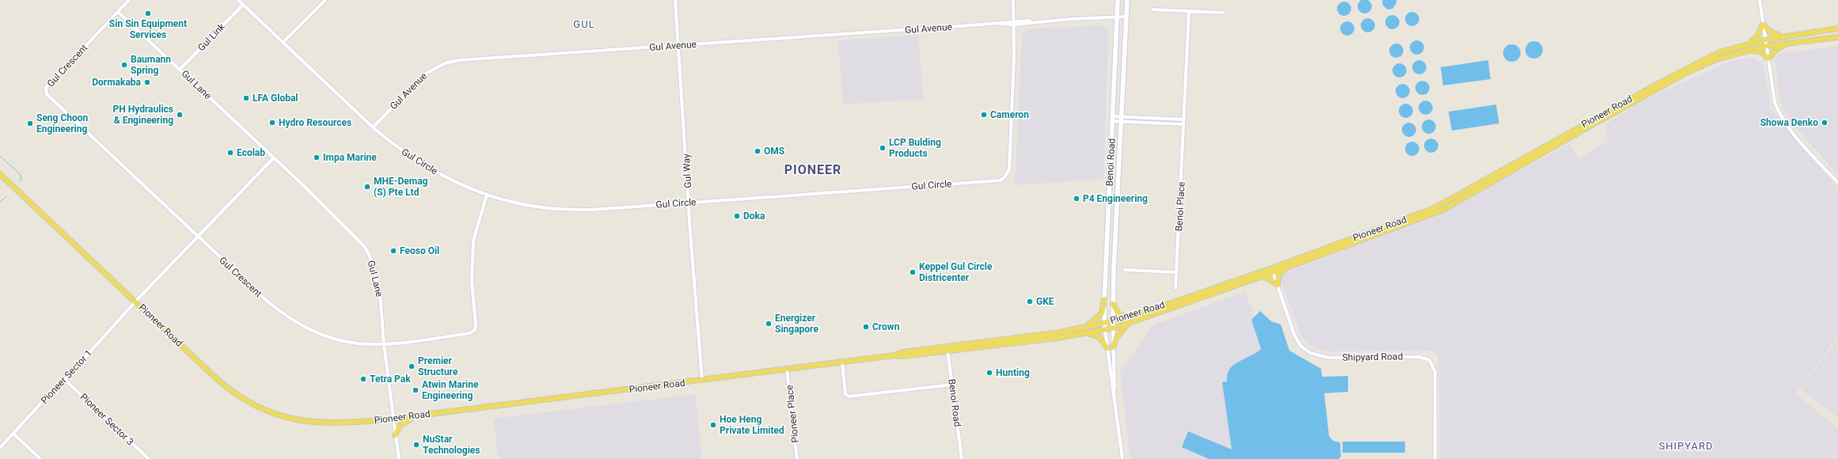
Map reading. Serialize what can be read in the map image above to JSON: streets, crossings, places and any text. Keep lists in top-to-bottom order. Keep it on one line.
{"streets":{"main road":["Pioneer Road","Benoi Road"],"street":["Gul Avenue","Gul Link","Gul Crescent","Gul Lane","Gul Circle","Gul Way","Benoi Place","Shipyard Road","Pioneer Sector 1","Pioneer Place","Pioneer Sector 3"]},"crossings":[["Gul Avenue","Gul Circle"],["Gul Avenue","Benoi Road"],["Gul Avenue","Gul Way"],["Gul Link","Gul Lane"],["Gul Link","Gul Circle"],["Gul Crescent","Gul Lane"],["Gul Crescent","Gul Circle"],["Gul Lane","Pioneer Road"],["Pioneer Road","Benoi Road"],["Pioneer Road","Gul Way"],["Pioneer Road","Shipyard Road"],["Pioneer Road","Pioneer Sector 1"],["Pioneer Road","Pioneer Place"],["Gul Circle","Gul Way"],["Pioneer Sector 1","Pioneer Sector 3"]],"districts":["GUL","PIONEER","SHIPYARD"],"places":["Sin Sin Equipment Services","Baumann Spring","Dormakaba","LFA Global","PH Hydraulics & Engineering","Cameron","Hydro Resources","Showa Denko","Seng Choon Engineering","LCP Bulding Products","OMS","Ecolab","Impa Marine","MHE-Demag (S) Pte Ltd","P4 Engineering","Doka","Feoso Oil","Keppel Gul Circle Districenter","GKE","Energizer Singapore","Crown","Premier Structure","Hunting","Tetra Pak","Atwin Marine Engineering","Hoe Heng Private Limited","NuStar Technologies"]}
